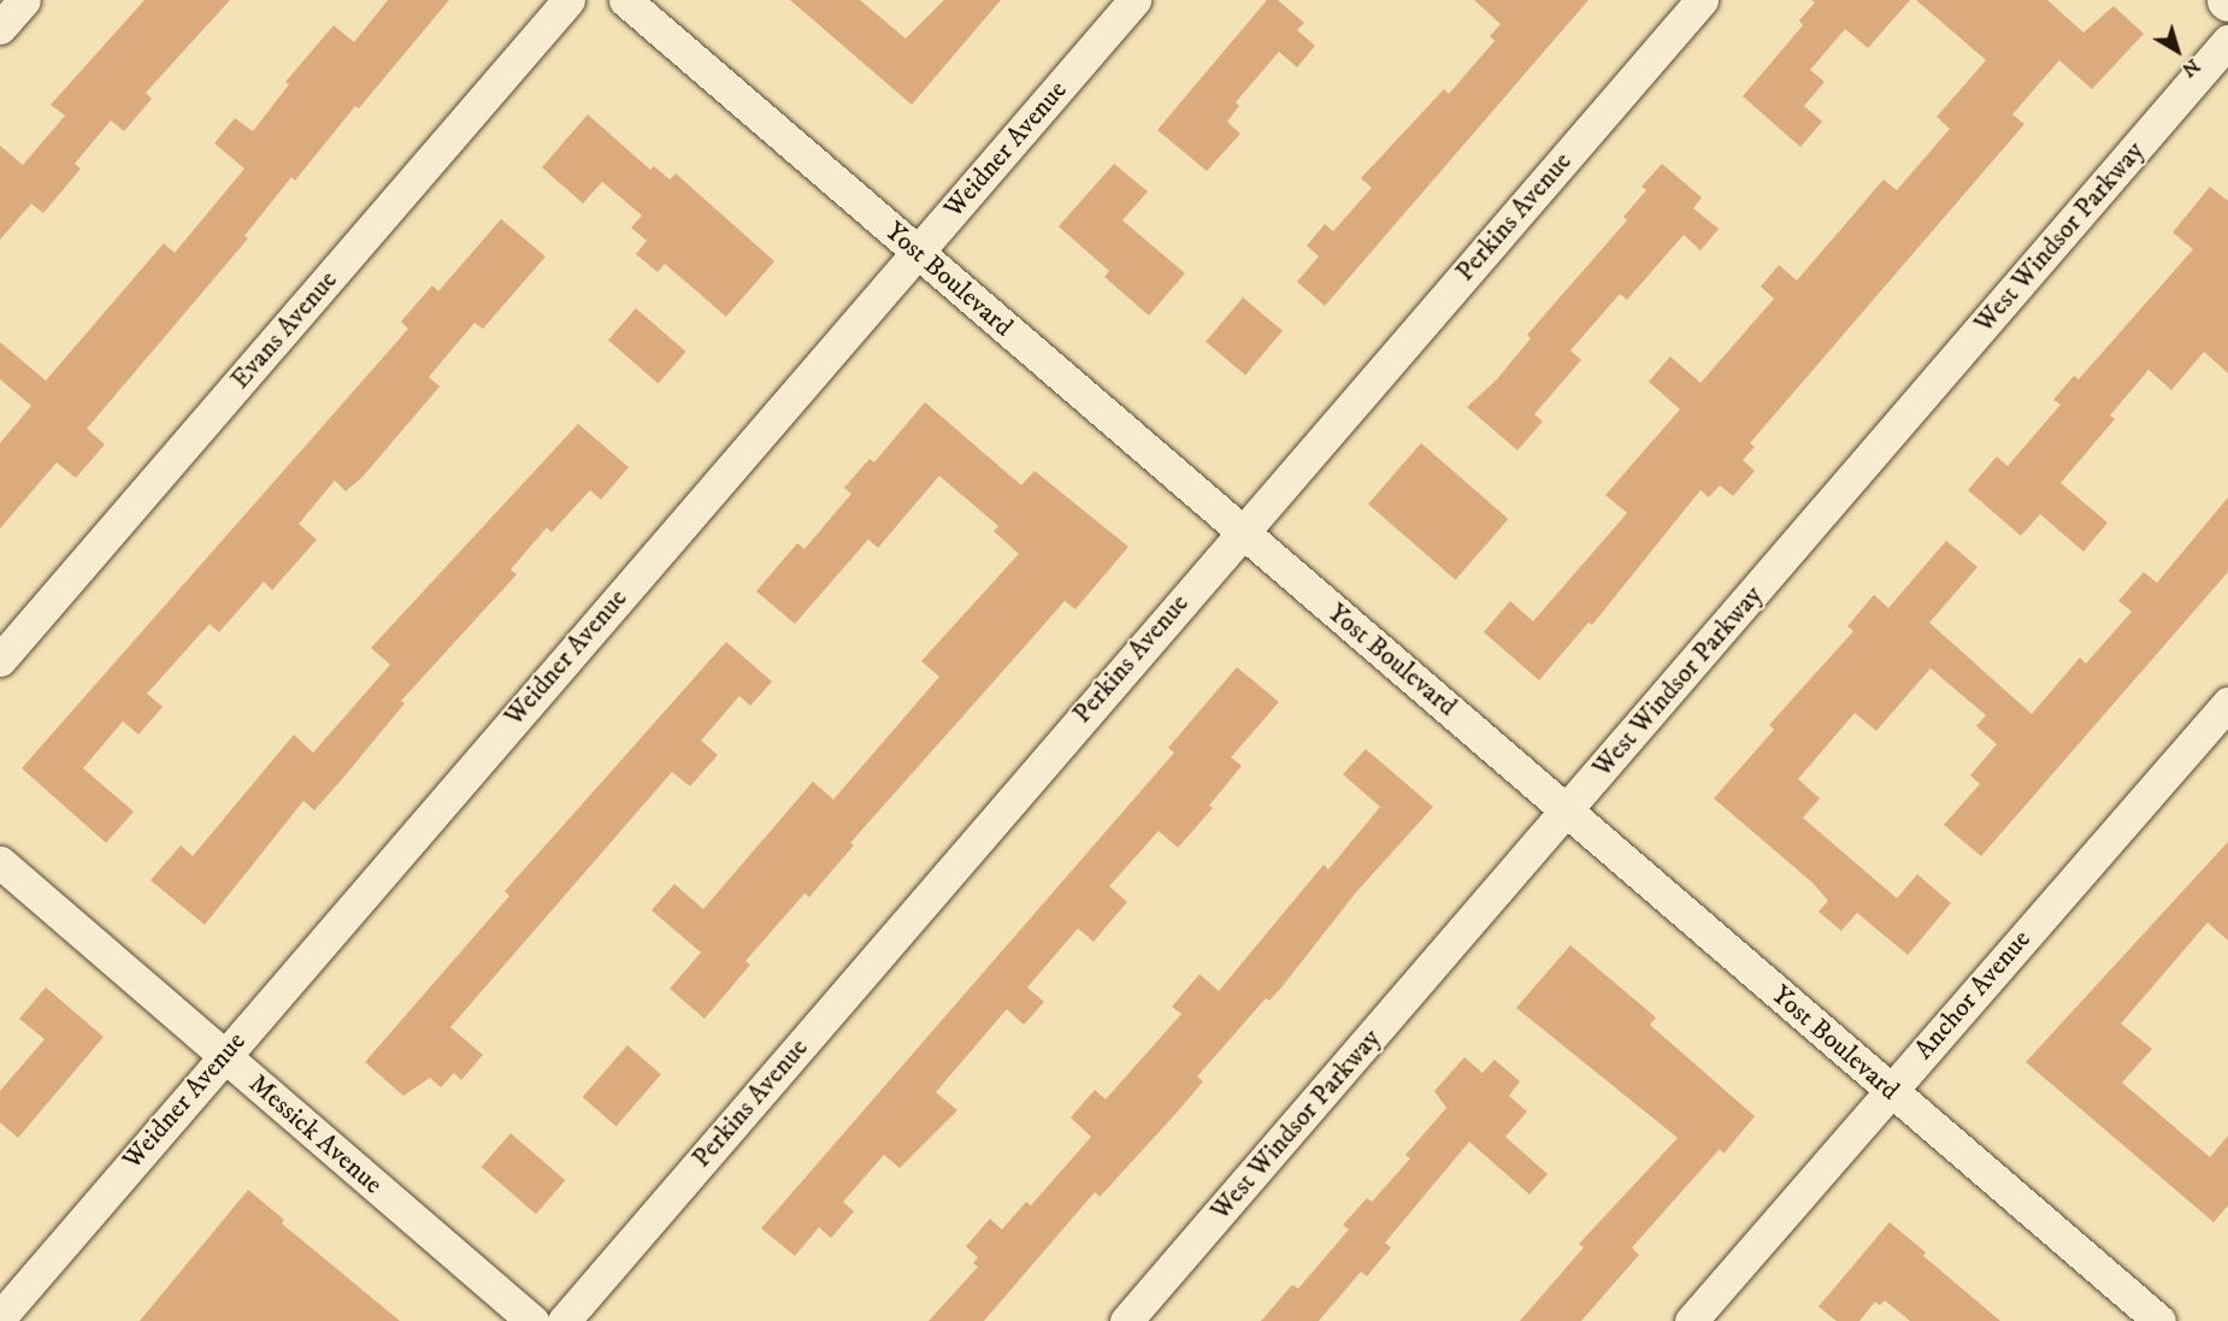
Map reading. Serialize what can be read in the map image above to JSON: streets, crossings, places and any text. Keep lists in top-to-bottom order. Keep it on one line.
{"streets":{"street":["Weidner Avenue","Perkins Avenue","West Windsor Parkway","Yost Boulevard","Evans Avenue","Anchor Avenue","Messick Avenue"]},"crossings":[["Weidner Avenue","Yost Boulevard"],["Weidner Avenue","Messick Avenue"],["Perkins Avenue","Yost Boulevard"],["West Windsor Parkway","Yost Boulevard"],["Yost Boulevard","Anchor Avenue"]],"north":"bottom right"}
